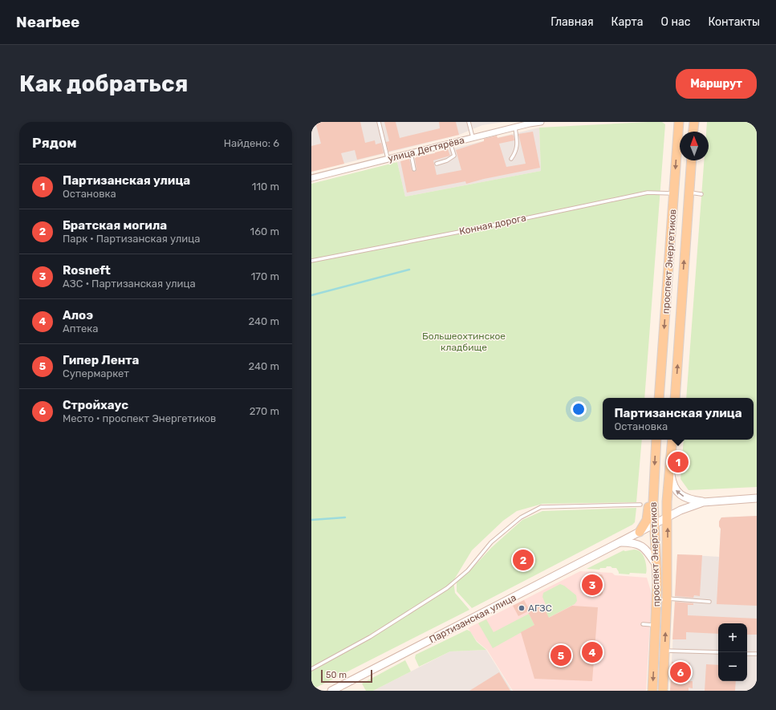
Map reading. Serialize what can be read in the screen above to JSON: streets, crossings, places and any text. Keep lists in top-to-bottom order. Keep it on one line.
{"streets":{"main road":["проспект Энергетиков"],"street":["улица Дегтярёва","Партизанская улица"],"lane":["Конная дорога"]},"crossings":[["Конная дорога","проспект Энергетиков"],["проспект Энергетиков","Партизанская улица"]],"parks":["Большеохтинское кладбище"],"places":["АГЗС"],"scale_bar":"50 m","north":"top","page":{"header":"Nearbee","nav":["Главная","Карта","О нас","Контакты"],"buttons":"Маршрут","title":"Как добраться","heading":["Рядом","Найдено: 6"],"list":[{"mark":"1","name":"Партизанская улица","note":"Остановка","value":"110 m"},{"mark":"2","name":"Братская могила","note":"Парк · Партизанская улица","value":"160 m"},{"mark":"3","name":"Rosneft","note":"АЗС · Партизанская улица","value":"170 m"},{"mark":"4","name":"Алоэ","note":"Аптека","value":"240 m"},{"mark":"5","name":"Гипер Лента","note":"Супермаркет","value":"240 m"},{"mark":"6","name":"Стройхаус","note":"Место · проспект Энергетиков","value":"270 m"}],"popup":["Партизанская улица","Остановка"],"pins":["1","2","3","4","5","6"],"map_buttons":["+","−"],"scale":"50 m"}}
